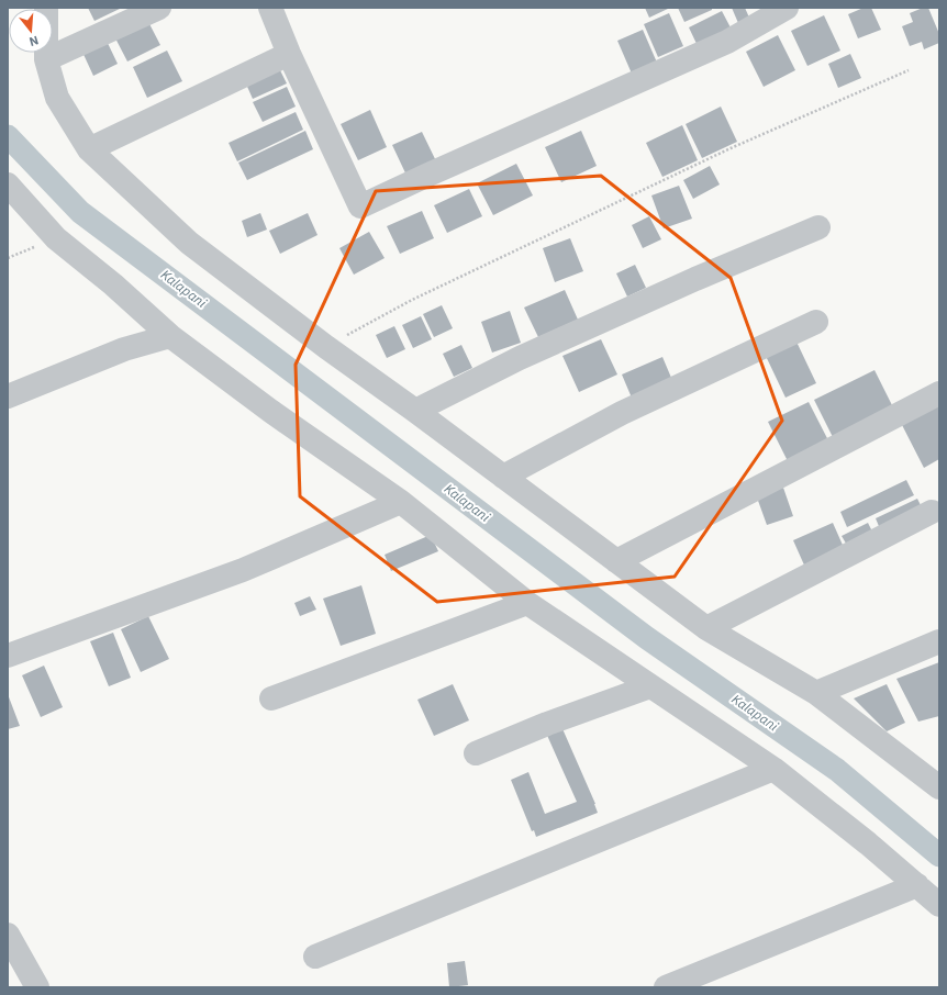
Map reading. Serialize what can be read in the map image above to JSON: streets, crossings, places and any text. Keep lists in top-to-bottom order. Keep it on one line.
{"water":["Kalapani"],"north":"bottom"}
